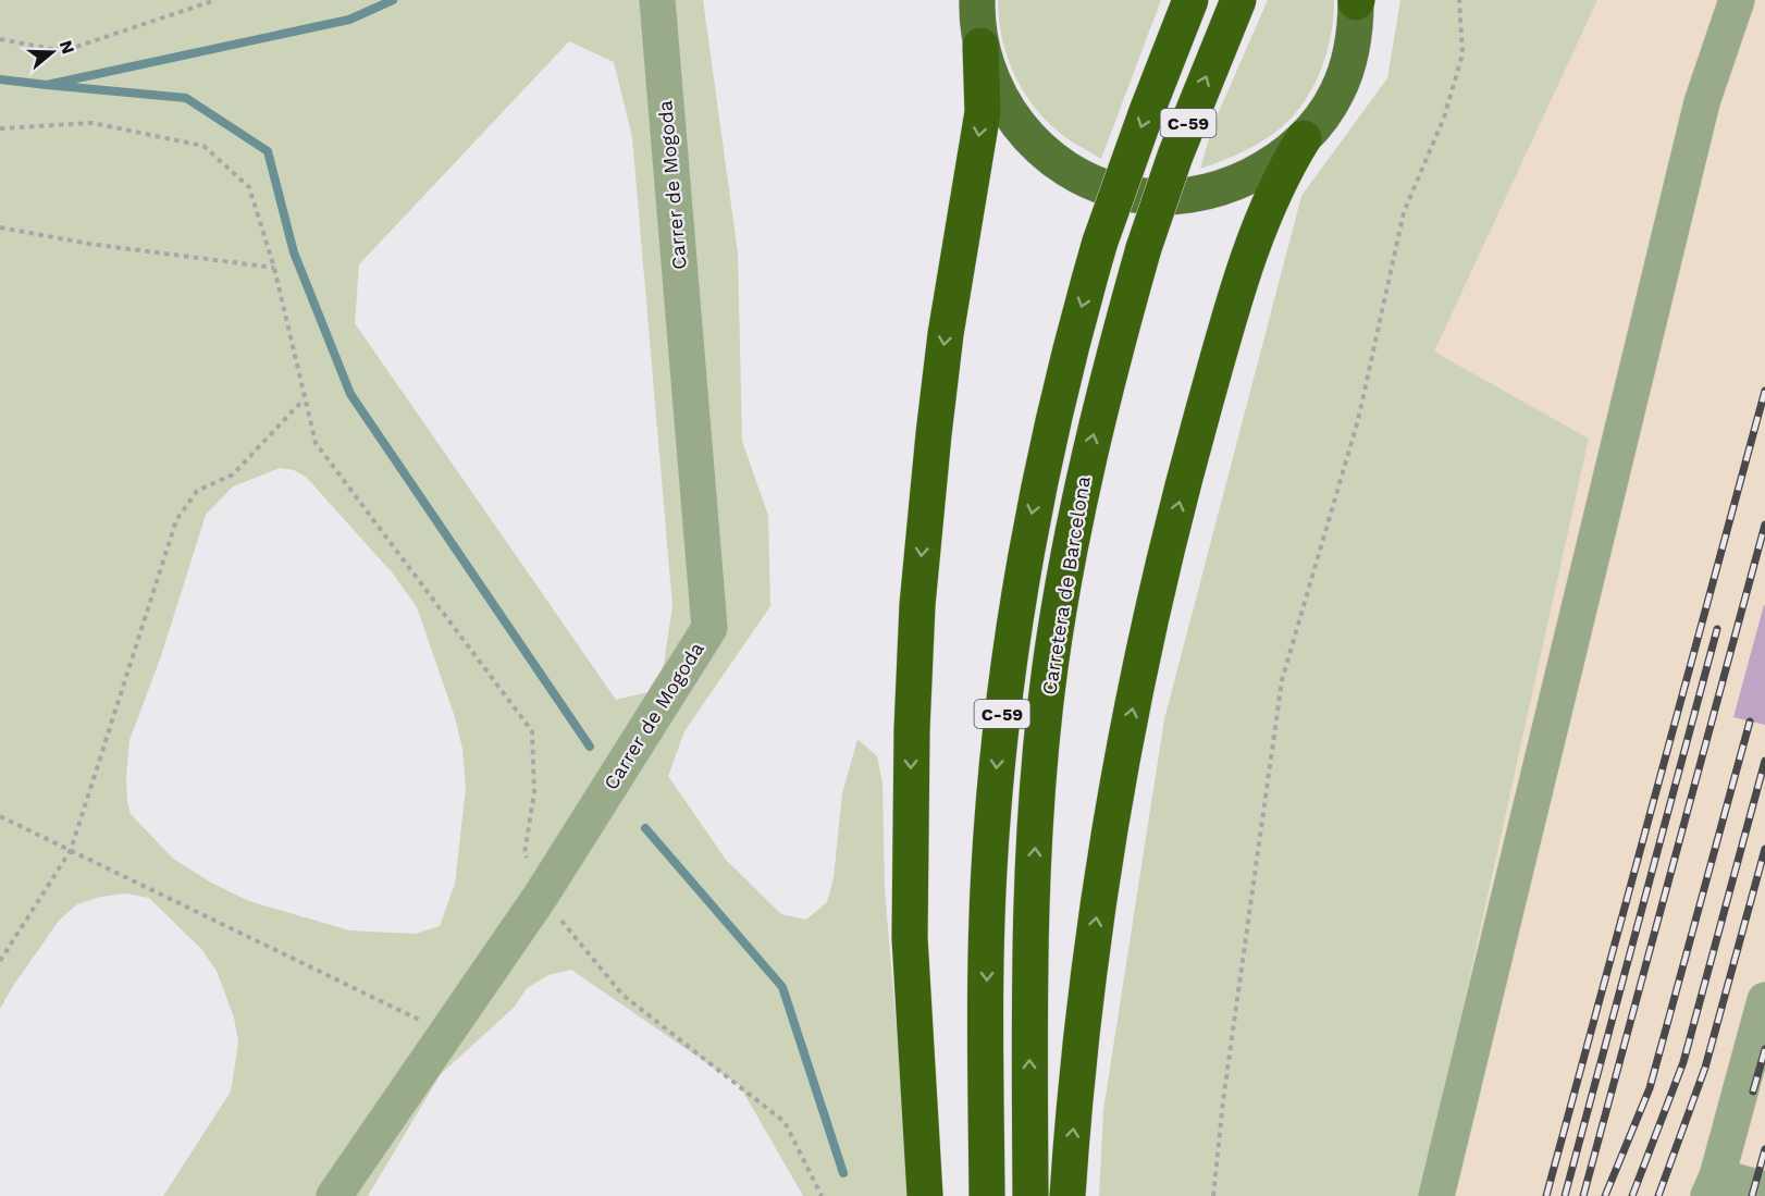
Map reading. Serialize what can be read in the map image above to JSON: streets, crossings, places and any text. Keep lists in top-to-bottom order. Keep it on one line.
{"streets":{"highway":["C-59","Carretera de Barcelona"],"street":["Carrer de Mogoda"]},"north":"right"}
